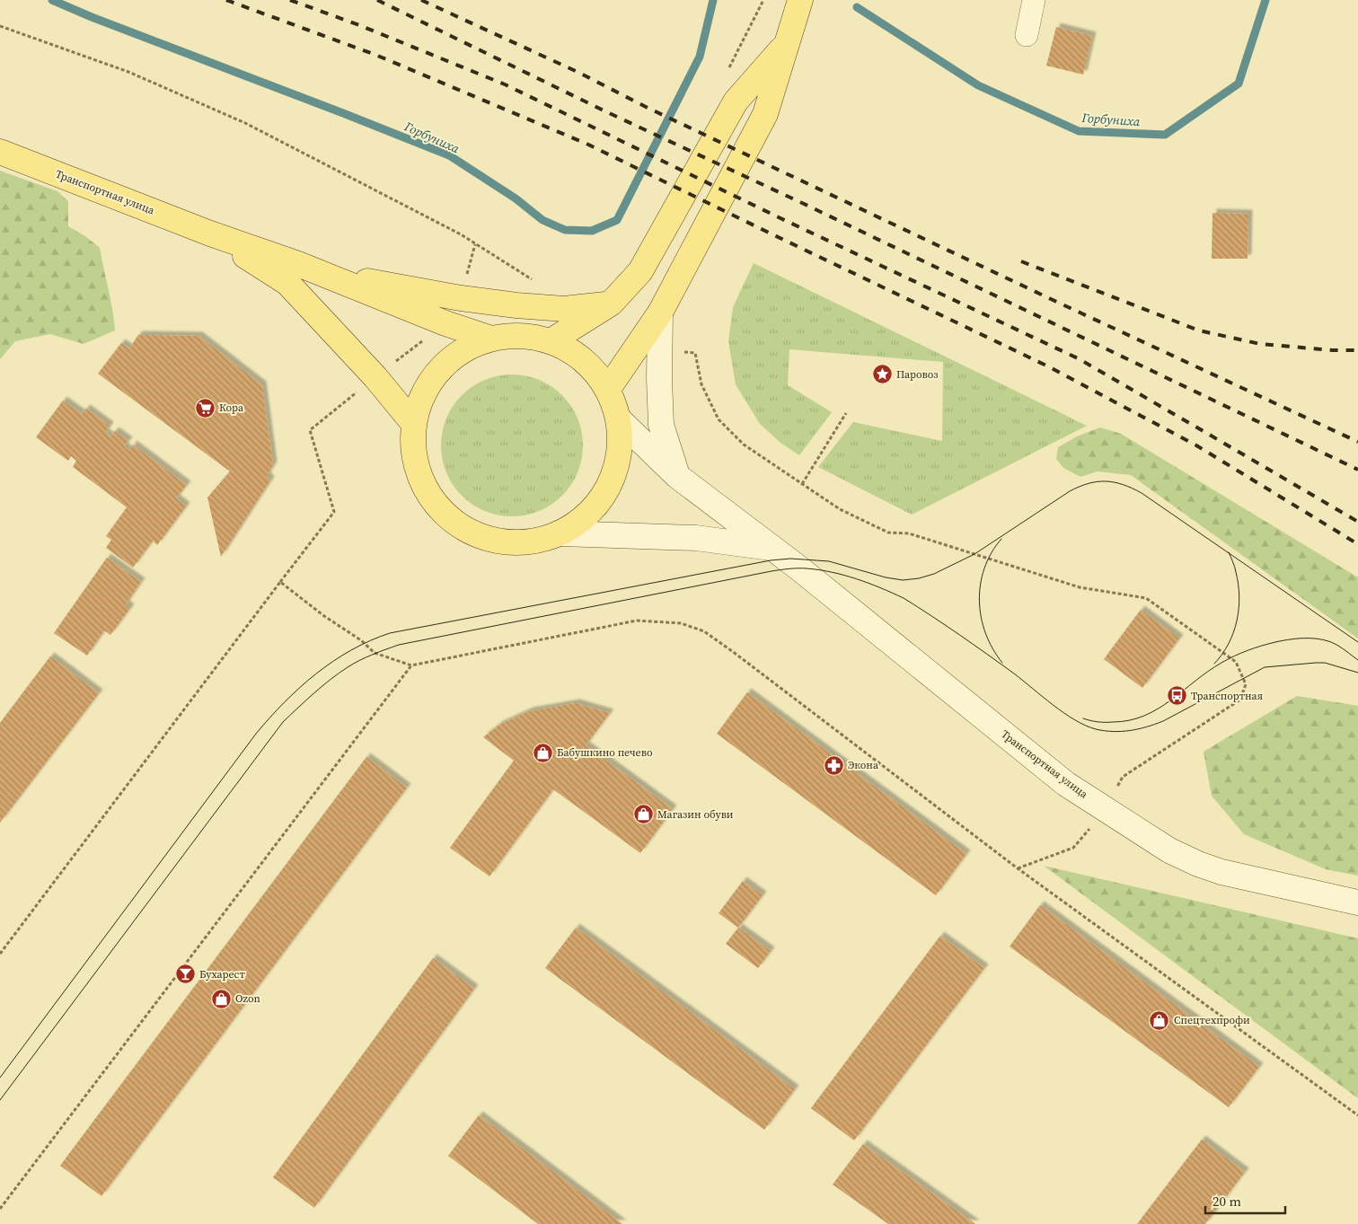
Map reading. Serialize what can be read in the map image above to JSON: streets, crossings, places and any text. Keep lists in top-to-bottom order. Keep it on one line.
{"streets":{"main road":["Транспортная улица"]},"water":["Горбуниха"],"places":{"place":["Паровоз"],"supermarket":["Кора"],"bus stop":["Транспортная"],"shop":["Бабушкино печево","Магазин обуви","Ozon","Спецтехпрофи"],"pharmacy":["Экона"],"bar":["Бухарест"]},"scale_bar":"20 m"}
